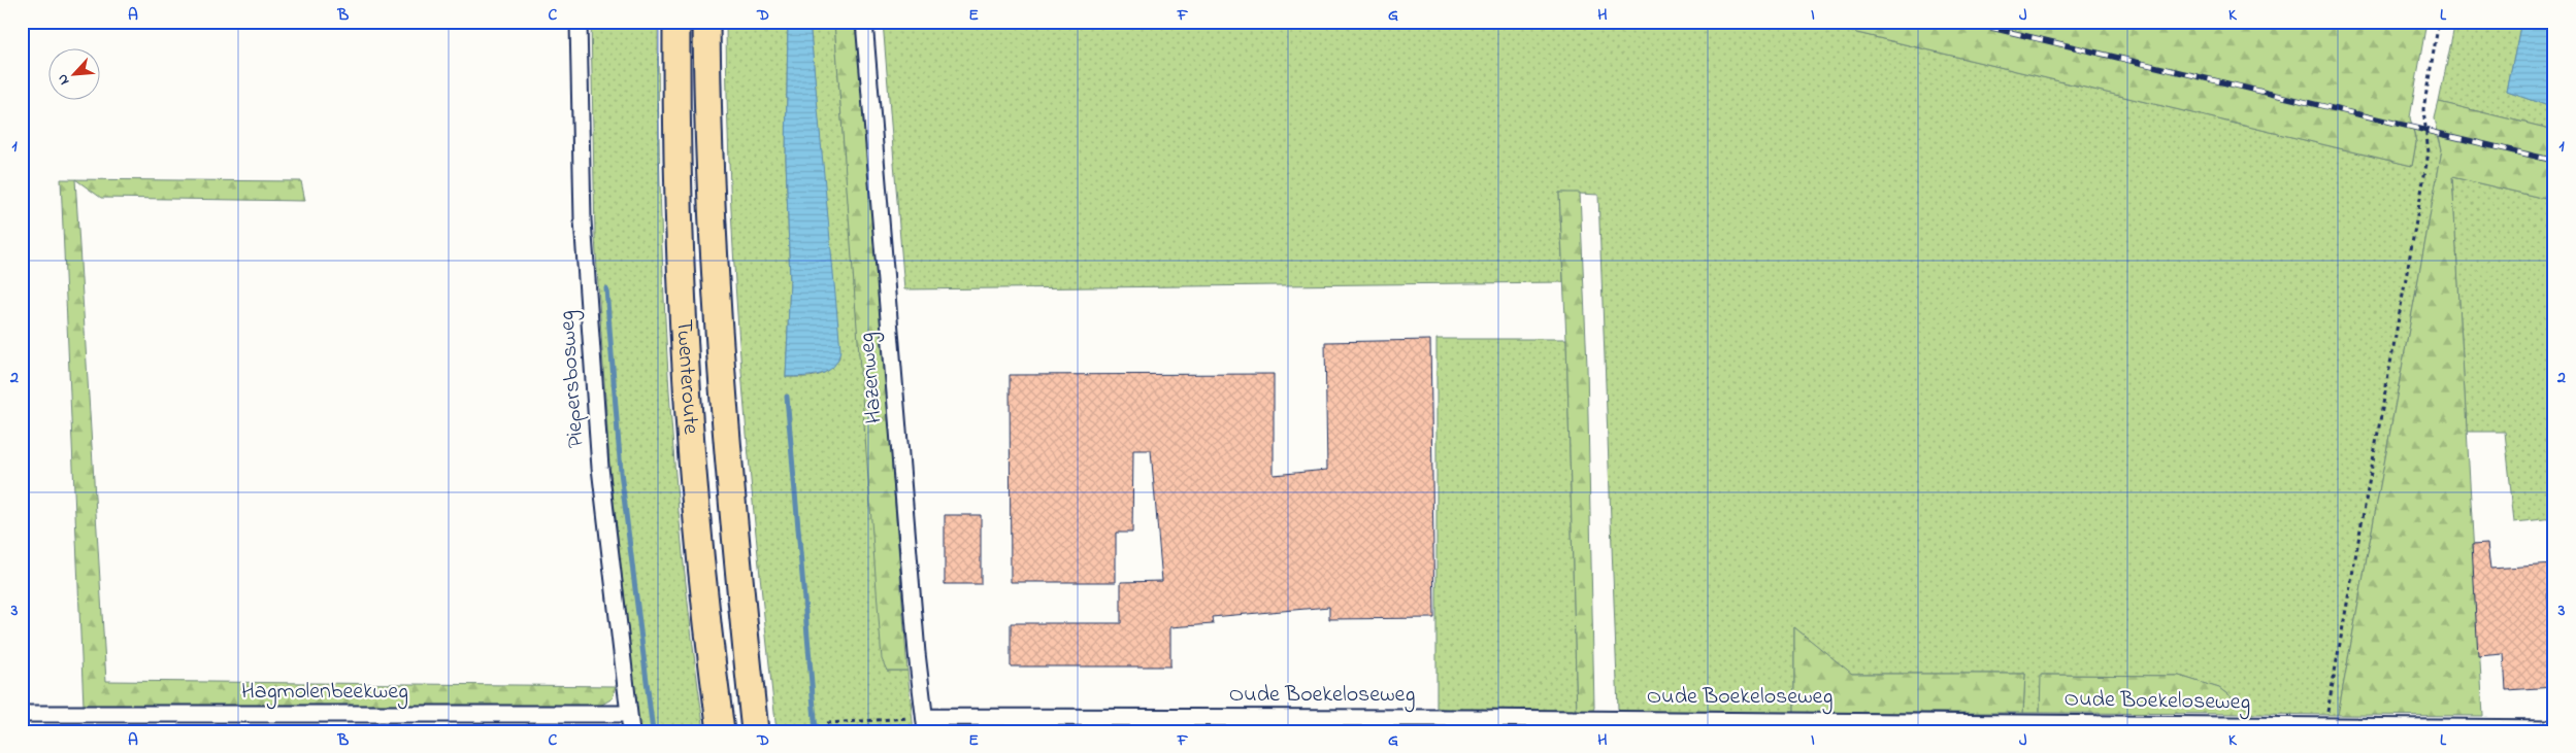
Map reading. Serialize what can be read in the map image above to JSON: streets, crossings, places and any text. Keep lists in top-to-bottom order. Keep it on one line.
{"streets":{"highway":["Twenteroute"],"street":["Hazenweg","Piepersbosweg","Hagmolenbeekweg","Oude Boekeloseweg"]},"crossings":[["Hazenweg","Oude Boekeloseweg"],["Piepersbosweg","Hagmolenbeekweg"]],"north":"bottom left","grid":{"columns":["A","B","C","D","E","F","G","H","I","J","K","L"],"rows":["1","2","3"]}}
